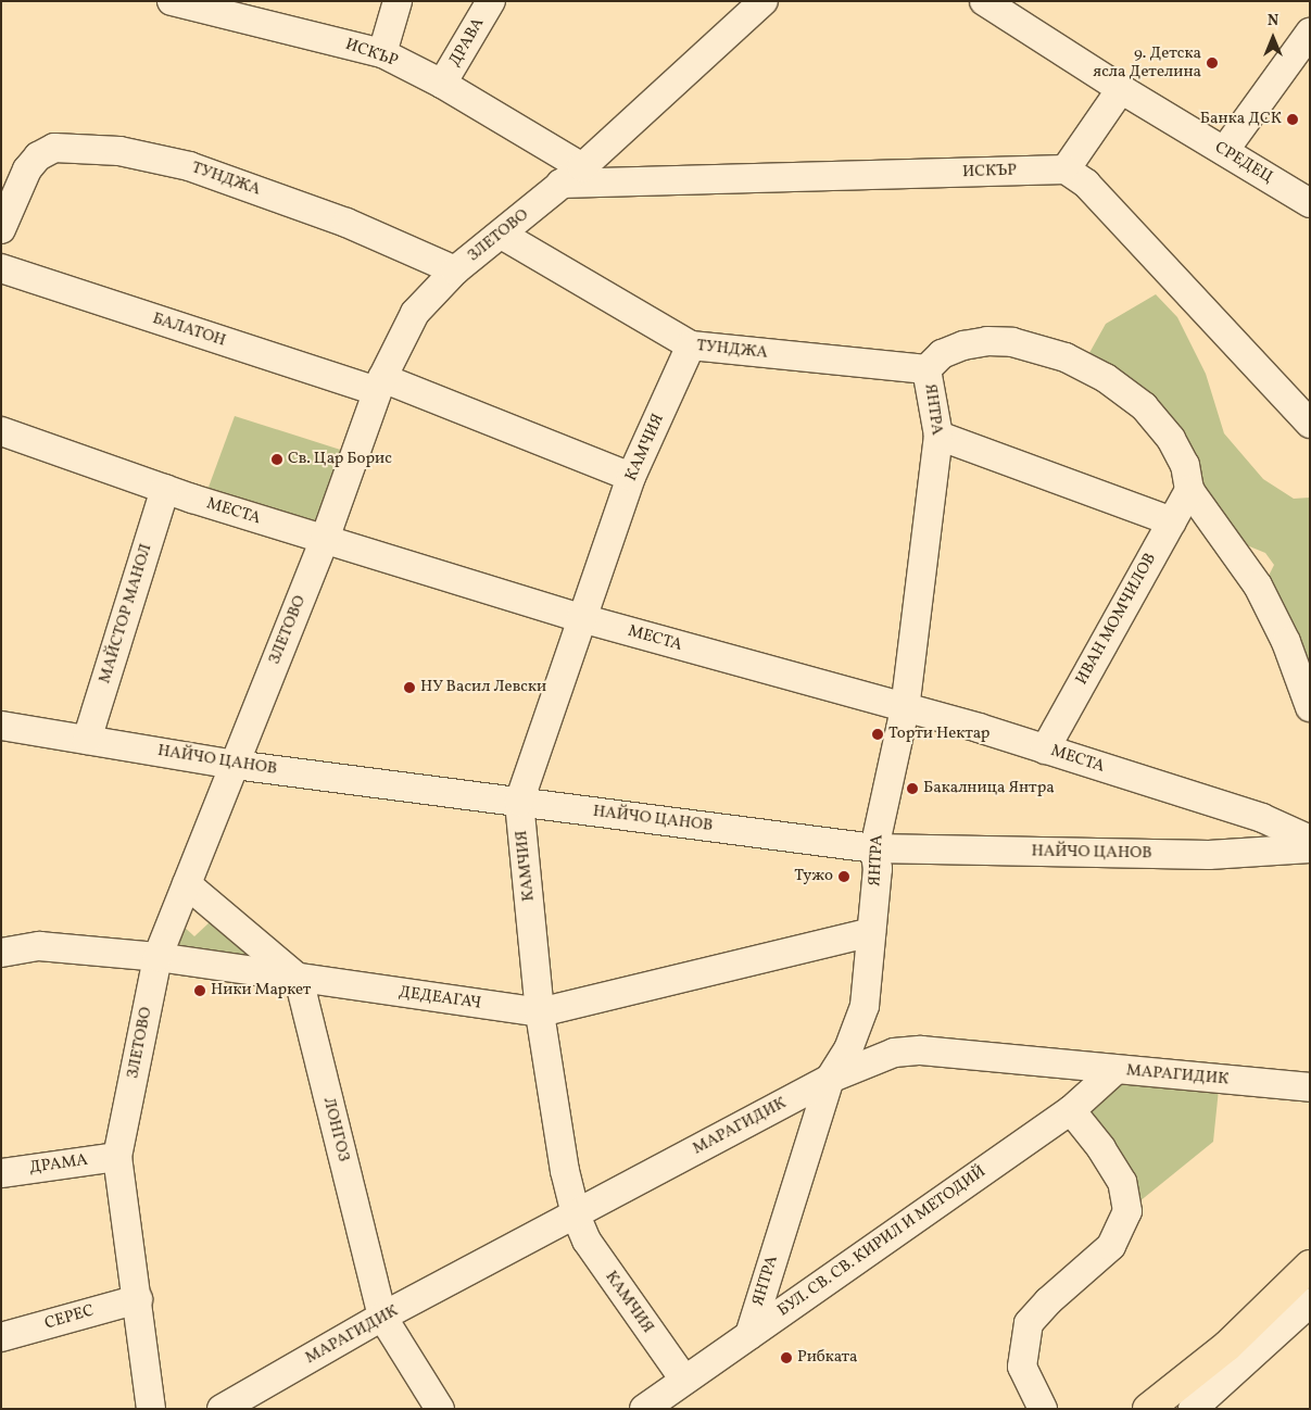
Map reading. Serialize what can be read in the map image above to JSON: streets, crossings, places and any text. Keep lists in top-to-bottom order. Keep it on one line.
{"streets":{"street":["ДРАВА","ИСКЪР","СРЕДЕЦ","ТУНДЖА","ЗЛЕТОВО","БАЛАТОН","ЯНТРА","КАМЧИЯ","МЕСТА","МАЙСТОР МАНОЛ","ИВАН МОМЧИЛОВ","НАЙЧО ЦАНОВ","ДЕДЕАГАЧ","МАРАГИДИК","ЛОНГОЗ","ДРАМА","БУЛ. СВ. СВ. КИРИЛ И МЕТОДИЙ","СЕРЕС"]},"crossings":[["ДРАВА","ИСКЪР"],["ИСКЪР","ЗЛЕТОВО"],["ТУНДЖА","ЗЛЕТОВО"],["ТУНДЖА","ЯНТРА"],["ТУНДЖА","КАМЧИЯ"],["ЗЛЕТОВО","БАЛАТОН"],["ЗЛЕТОВО","МЕСТА"],["ЗЛЕТОВО","НАЙЧО ЦАНОВ"],["ЗЛЕТОВО","ДЕДЕАГАЧ"],["ЗЛЕТОВО","ДРАМА"],["ЗЛЕТОВО","СЕРЕС"],["БАЛАТОН","КАМЧИЯ"],["ЯНТРА","МЕСТА"],["ЯНТРА","НАЙЧО ЦАНОВ"],["ЯНТРА","ДЕДЕАГАЧ"],["ЯНТРА","МАРАГИДИК"],["ЯНТРА","БУЛ. СВ. СВ. КИРИЛ И МЕТОДИЙ"],["КАМЧИЯ","МЕСТА"],["КАМЧИЯ","НАЙЧО ЦАНОВ"],["КАМЧИЯ","ДЕДЕАГАЧ"],["КАМЧИЯ","МАРАГИДИК"],["КАМЧИЯ","БУЛ. СВ. СВ. КИРИЛ И МЕТОДИЙ"],["МЕСТА","МАЙСТОР МАНОЛ"],["МЕСТА","ИВАН МОМЧИЛОВ"],["МАЙСТОР МАНОЛ","НАЙЧО ЦАНОВ"],["ДЕДЕАГАЧ","ЛОНГОЗ"],["МАРАГИДИК","ЛОНГОЗ"],["МАРАГИДИК","БУЛ. СВ. СВ. КИРИЛ И МЕТОДИЙ"]],"places":["9. Детска ясла Детелина","Банка ДСК","Св. Цар Борис","НУ Васил Левски","Торти Нектар","Бакалница Янтра","Тужо","Ники Маркет","Рибката"],"north":"top"}
